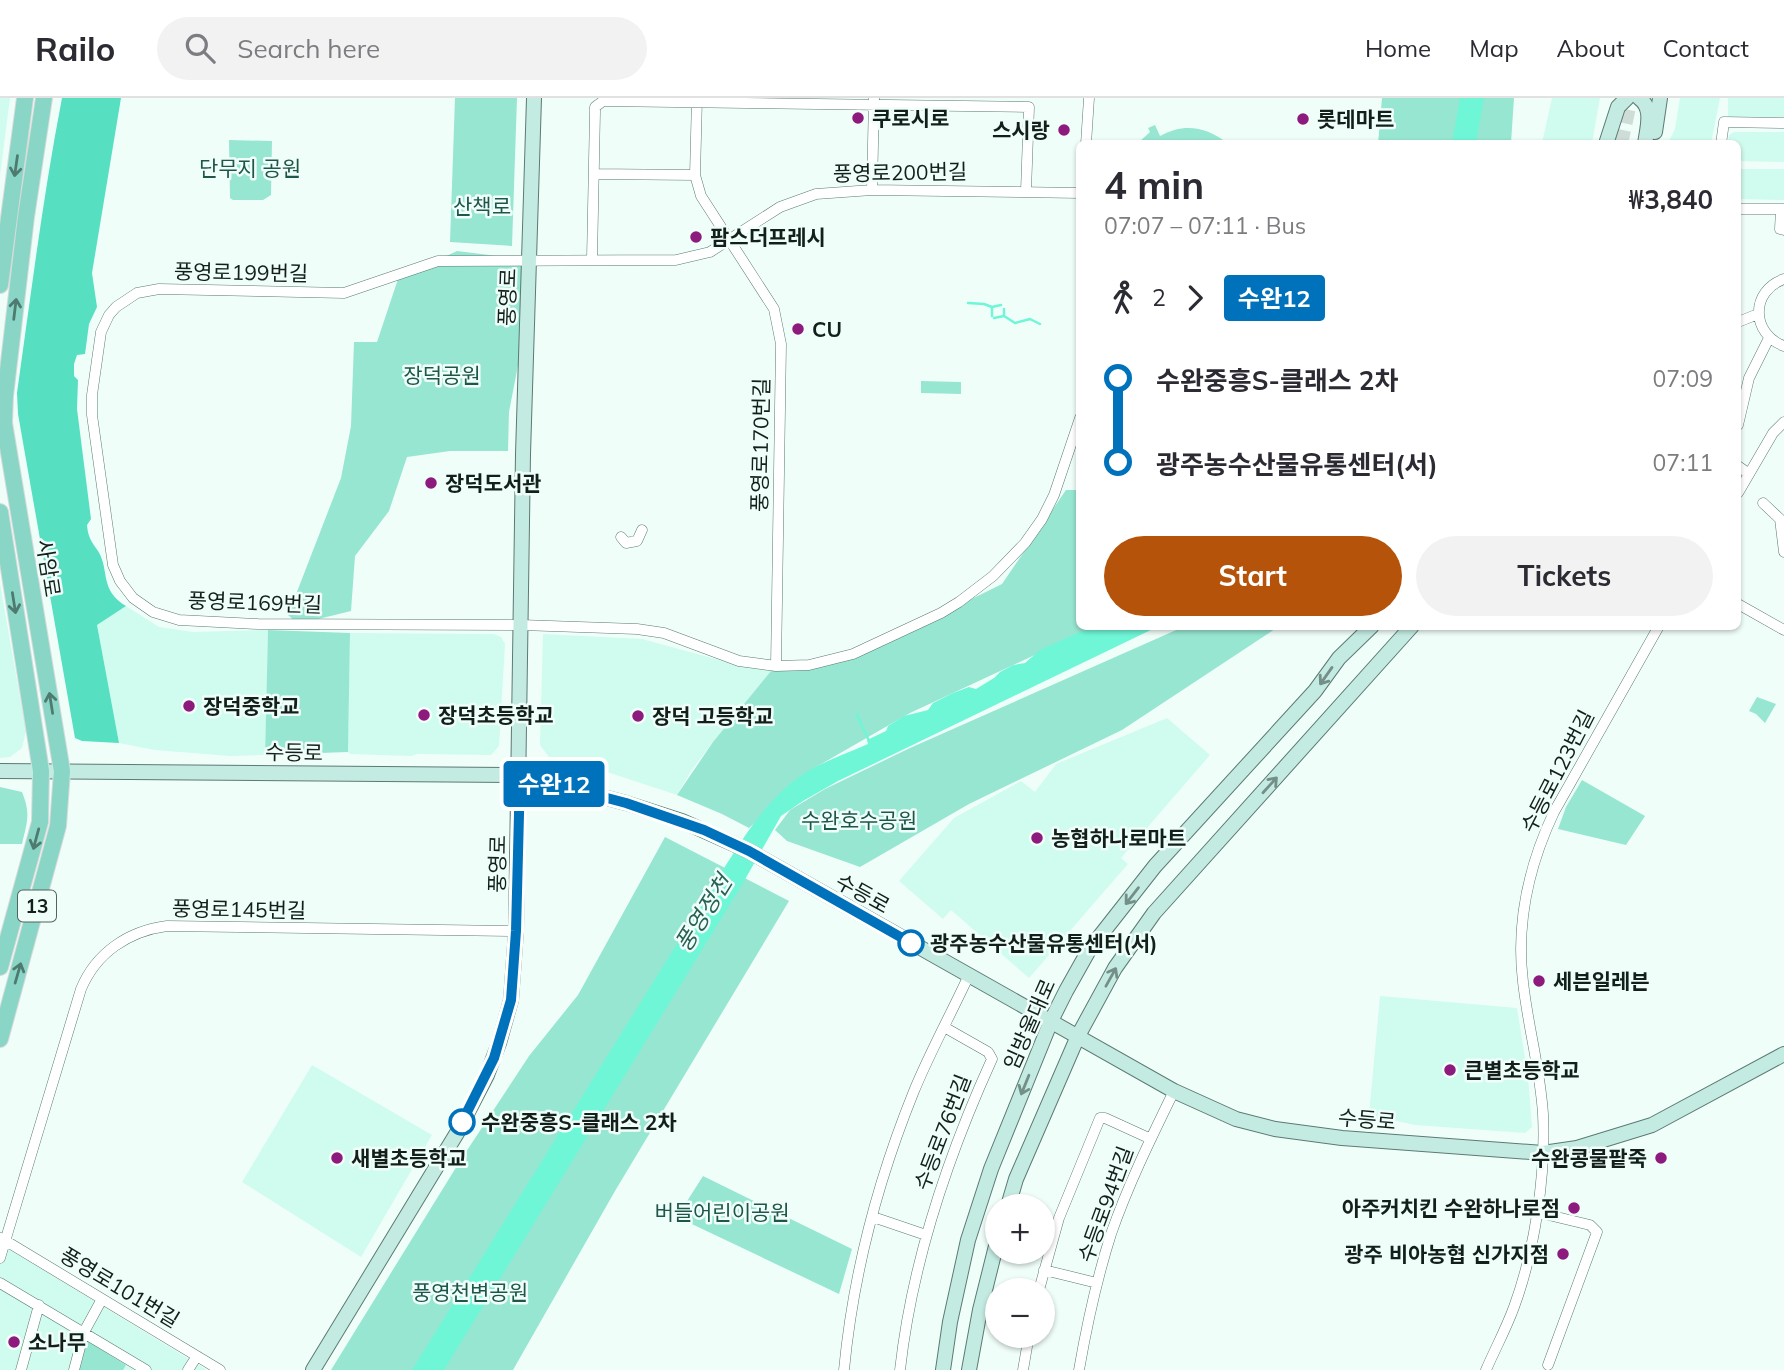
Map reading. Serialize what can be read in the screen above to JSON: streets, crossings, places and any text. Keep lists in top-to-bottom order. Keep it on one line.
{"streets":{"main road":["풍영로","사암로","수등로","13","임방울대로"],"street":["풍영로200번길","풍영로199번길","풍영로170번길","풍영로169번길","수등로123번길","풍영로145번길","수등로76번길","수등로94번길","풍영로101번길"]},"crossings":[["풍영로200번길","풍영로199번길"],["풍영로200번길","풍영로"],["풍영로200번길","풍영로170번길"],["풍영로199번길","풍영로"],["풍영로199번길","풍영로169번길"],["풍영로","풍영로169번길"],["풍영로","수등로"],["풍영로","풍영로145번길"],["사암로","수등로"],["수등로","수등로123번길"],["수등로","임방울대로"],["수등로","수등로76번길"],["수등로","수등로94번길"],["풍영로145번길","풍영로101번길"]],"water":["풍영정천"],"parks":["단무지 공원","산책로","장덕공원","수완호수공원","버들어린이공원","풍영천변공원"],"places":["쿠로시로","롯데마트","스시랑","팜스더프레시","CU","장덕도서관","장덕중학교","장덕초등학교","장덕 고등학교","농협하나로마트","광주농수산물유통센터(서)","세븐일레븐","큰별초등학교","수완중흥S-클래스 2차","새별초등학교","수완콩물팥죽","아주커치킨 수완하나로점","광주 비아농협 신가지점","소나무"],"lines":["bus line 수완12"],"page":{"header":"Railo","search":"Search here","nav":["Home","Map","About","Contact"],"on_map":"수완12","heading":["4 min","07:07 – 07:11 · Bus","₩3,840"],"legs":["2","수완12"],"list":[{"name":"수완중흥S-클래스 2차","value":"07:09"},{"name":"광주농수산물유통센터(서)","value":"07:11"}],"buttons":["Start","Tickets"],"map_buttons":["+","−"]}}
